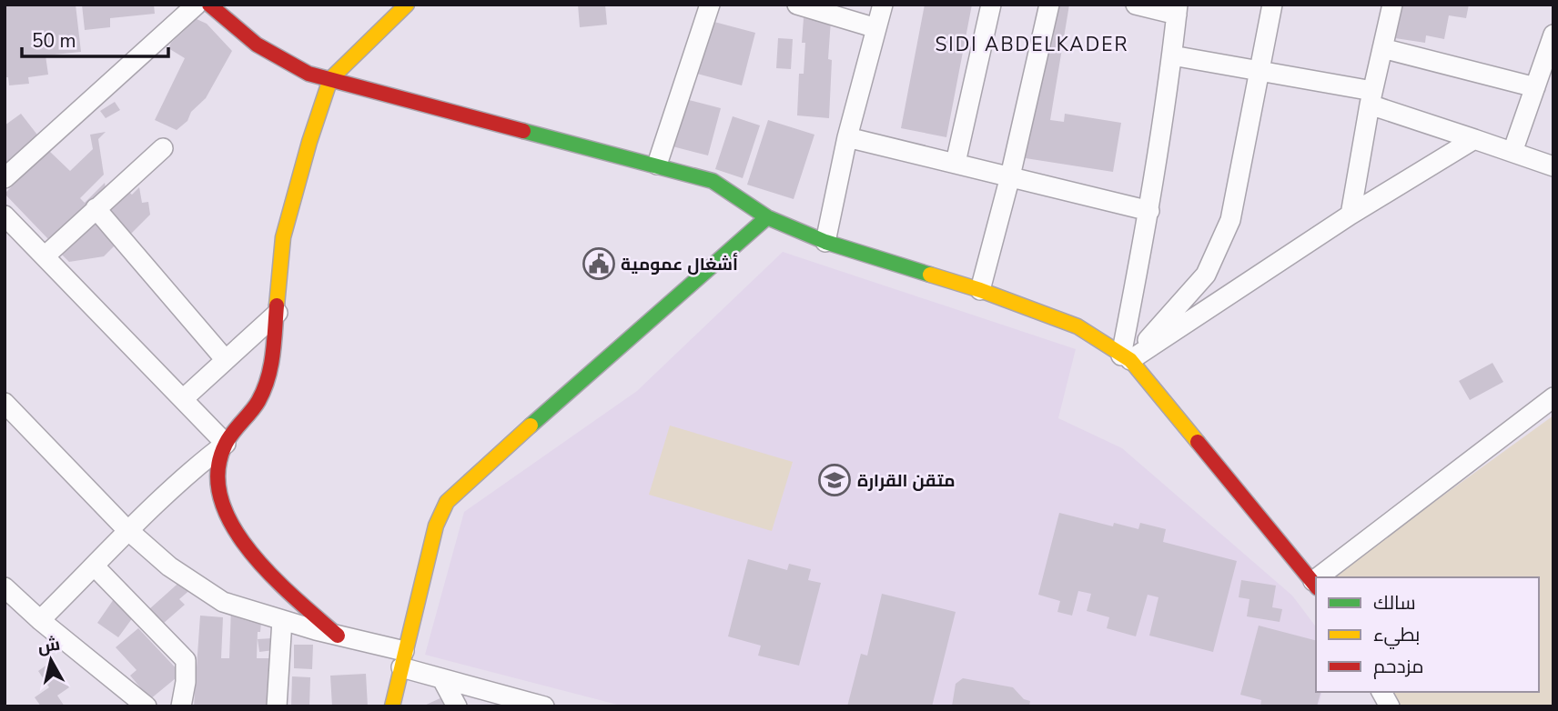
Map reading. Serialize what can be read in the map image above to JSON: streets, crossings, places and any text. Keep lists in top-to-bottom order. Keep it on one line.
{"districts":["SIDI ABDELKADER"],"places":{"public building":["أشغال عمومية"],"school or university":["متقن القرارة"]},"legend":["سالك","بطيء","مزدحم"],"scale_bar":"50 m","north":"top"}
